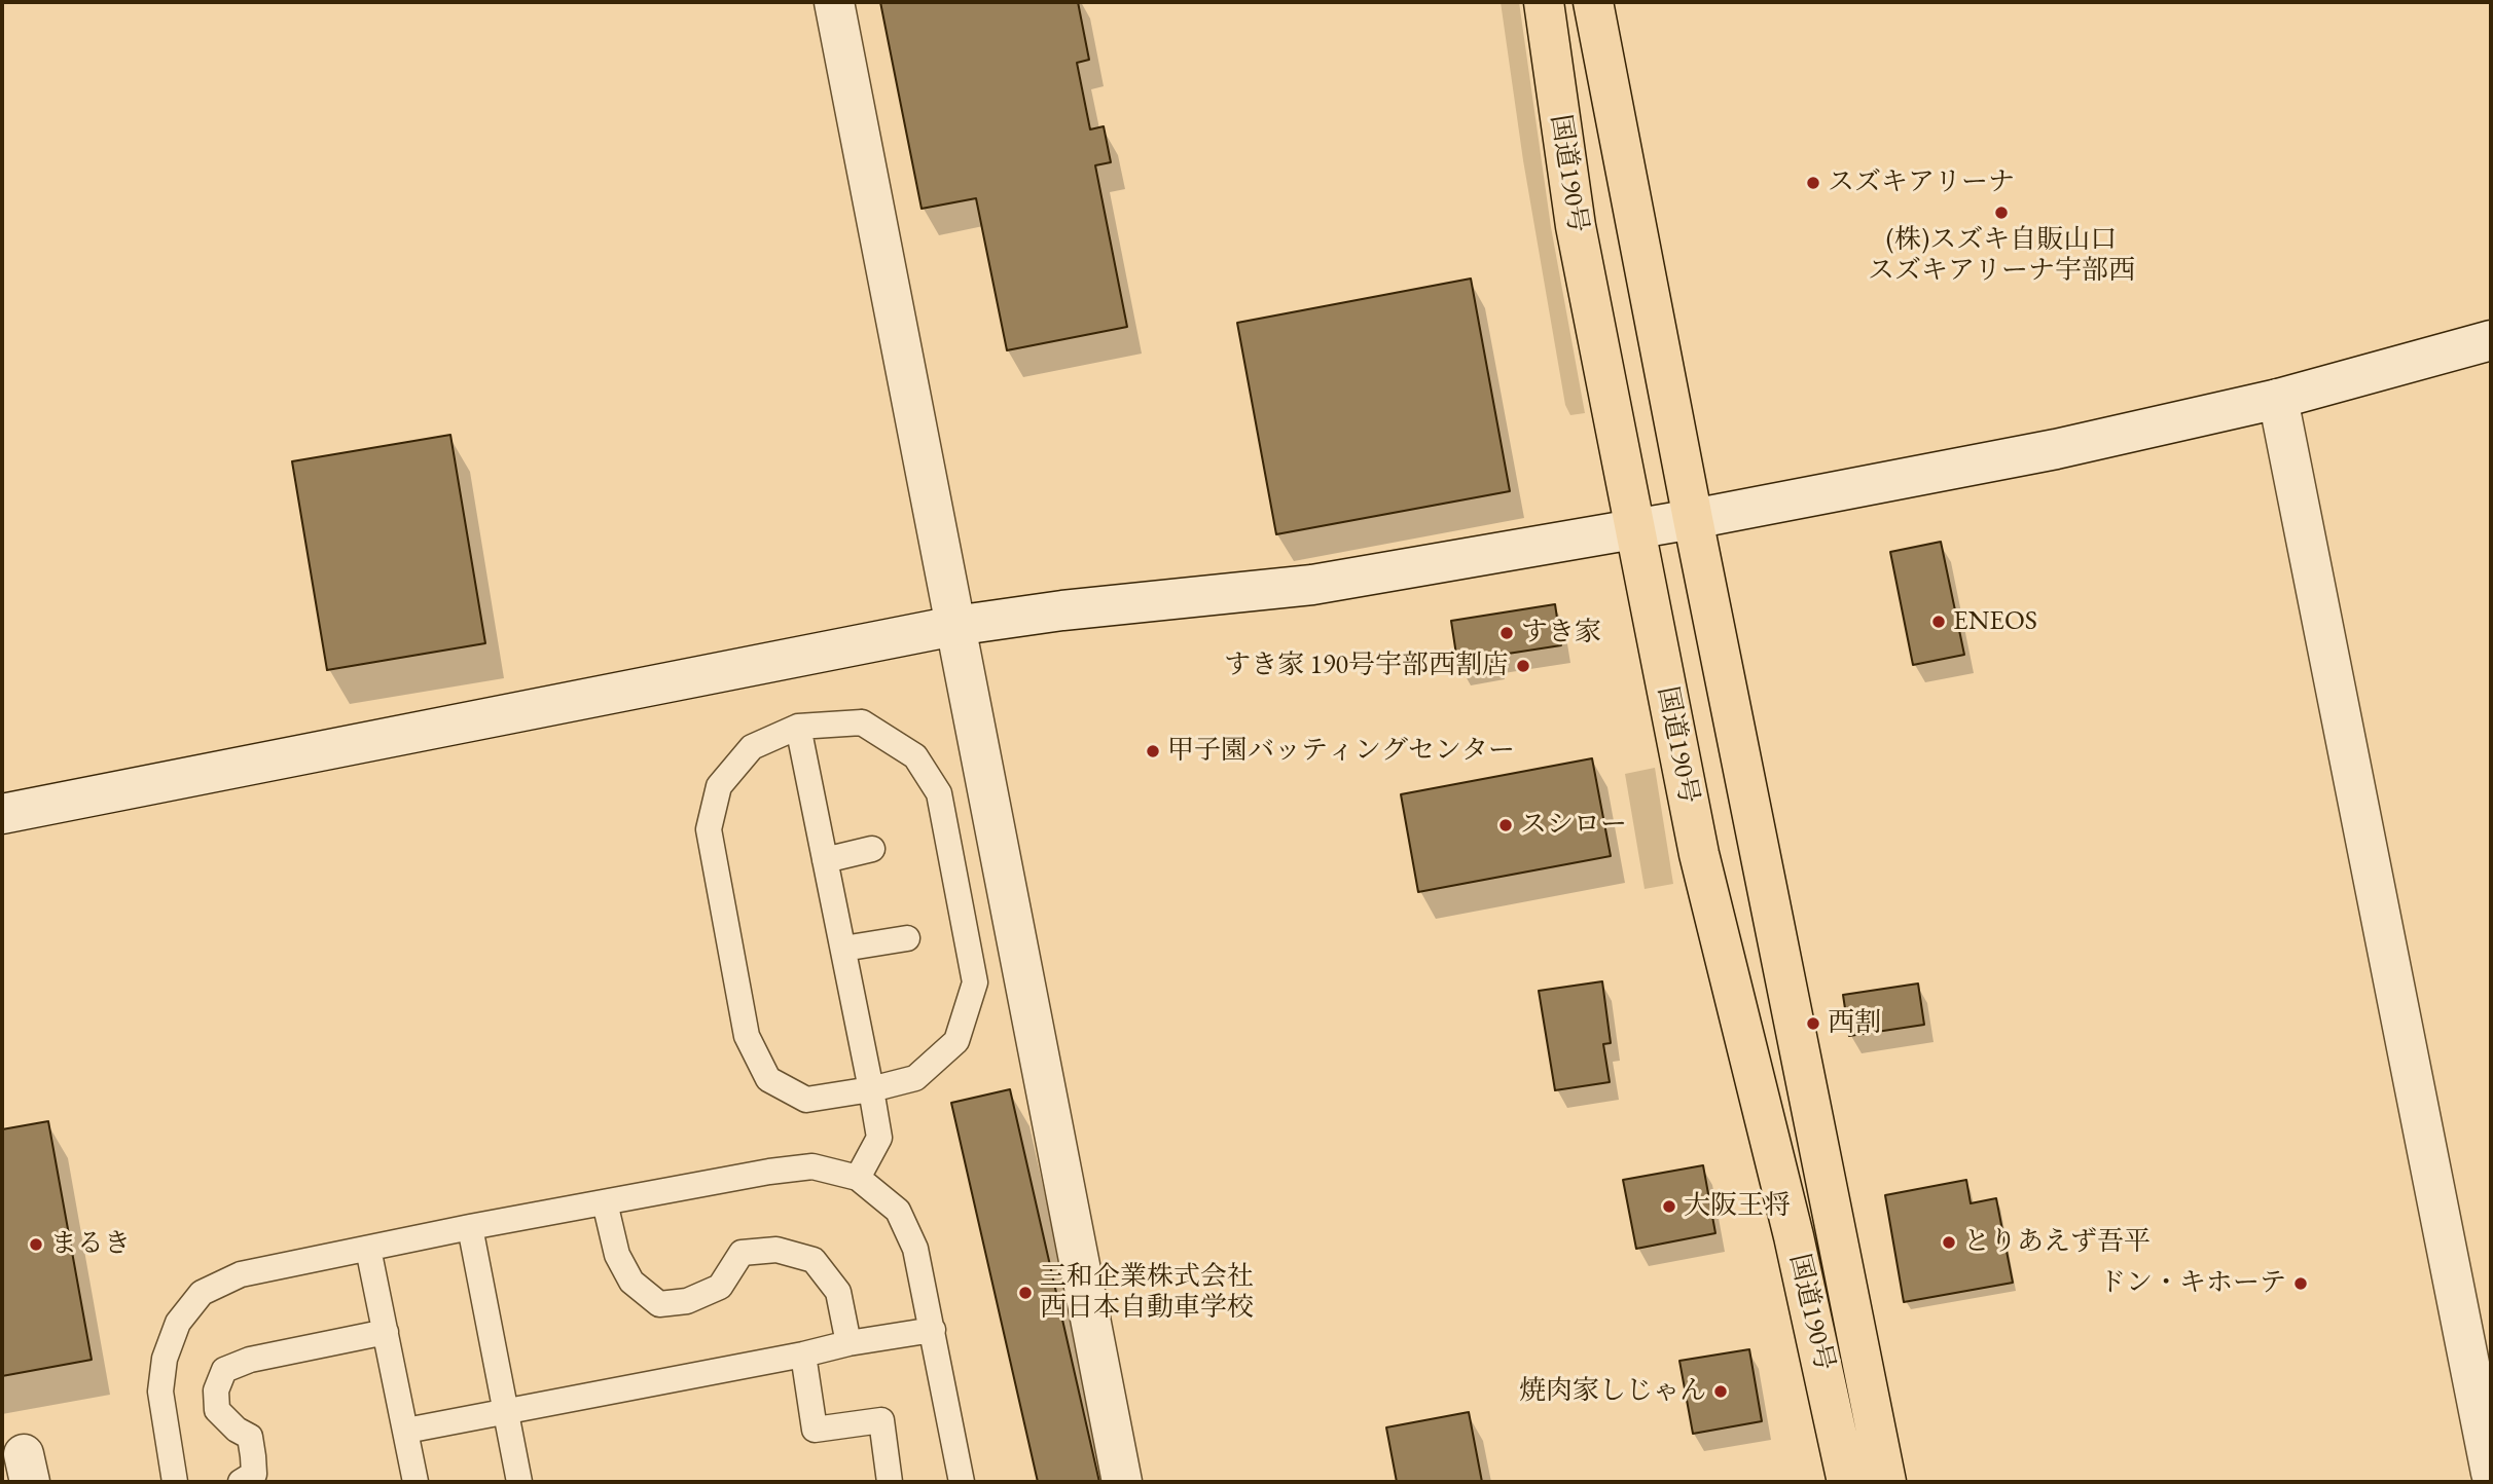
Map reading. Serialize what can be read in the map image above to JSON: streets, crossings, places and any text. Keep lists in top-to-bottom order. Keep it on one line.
{"streets":{"highway":["国道190号"]},"places":["スズキアリーナ","(株)スズキ自販山口 スズキアリーナ宇部西","ENEOS","すき家","すき家 190号宇部西割店","甲子園バッティングセンター","スシロー","西割","大阪王将","とりあえず吾平","まるき","ドン・キホーテ","三和企業株式会社 西日本自動車学校","焼肉家しじゃん"]}
